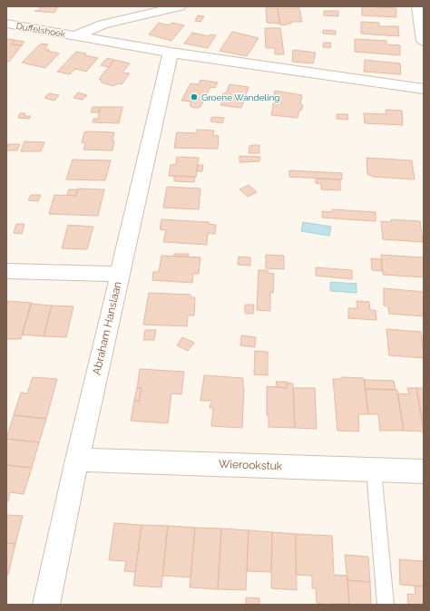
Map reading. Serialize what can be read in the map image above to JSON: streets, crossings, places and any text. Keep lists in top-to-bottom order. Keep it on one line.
{"streets":{"street":["Duffelshoek","Abraham Hanslaan","Wierookstuk"]},"crossings":[["Abraham Hanslaan","Wierookstuk"]],"places":["Groene Wandeling"]}
